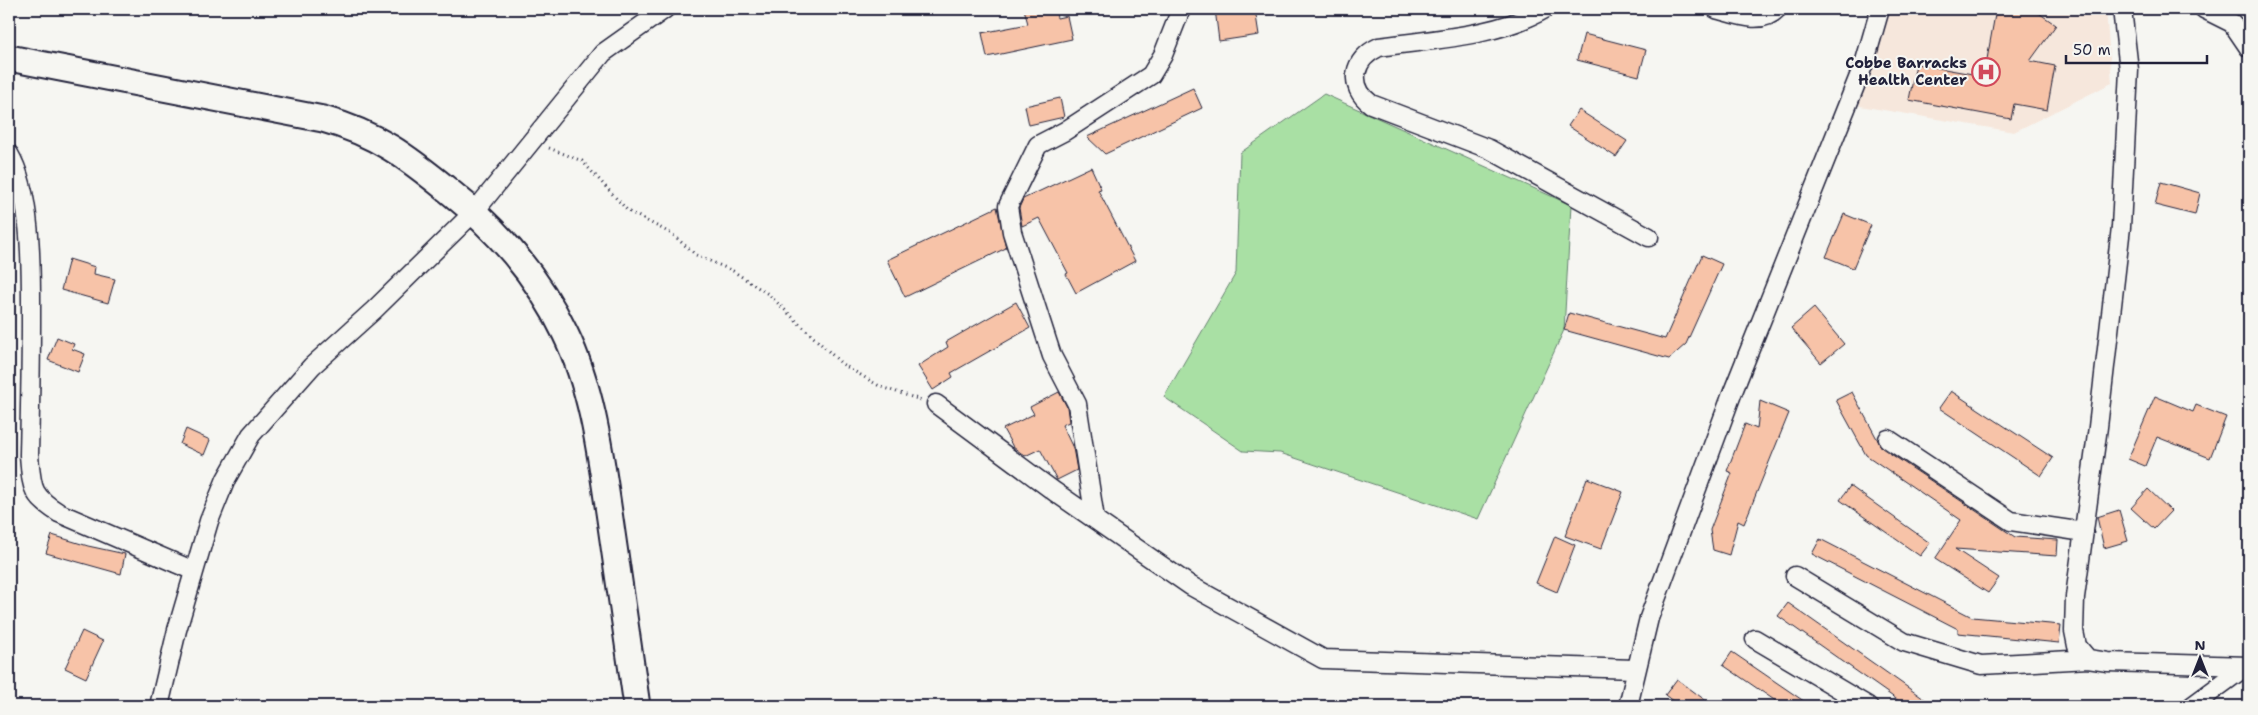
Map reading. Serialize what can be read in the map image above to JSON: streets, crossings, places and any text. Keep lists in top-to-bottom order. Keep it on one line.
{"places":{"hospital":["Cobbe Barracks Health Center"]},"scale_bar":"50 m","north":"top"}
